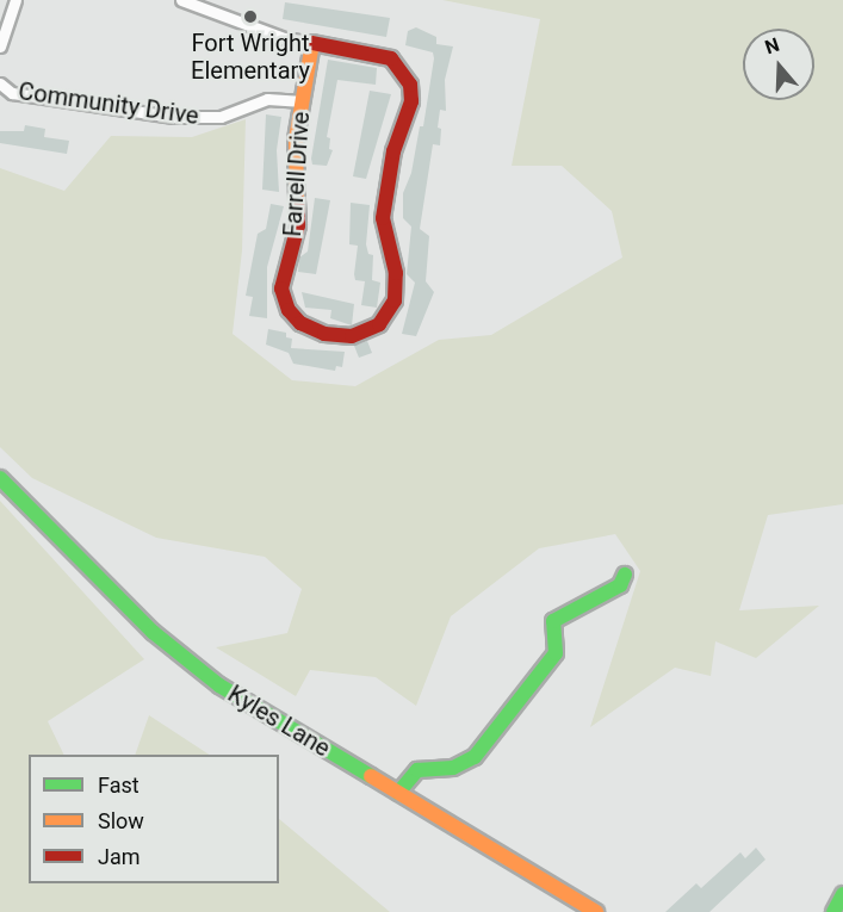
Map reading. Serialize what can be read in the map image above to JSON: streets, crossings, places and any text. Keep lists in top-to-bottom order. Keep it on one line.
{"streets":{"street":["Community Drive","Farrell Drive","Kyles Lane"]},"crossings":[["Community Drive","Farrell Drive"]],"places":["Fort Wright Elementary"],"legend":["Fast","Slow","Jam"],"north":"top"}
